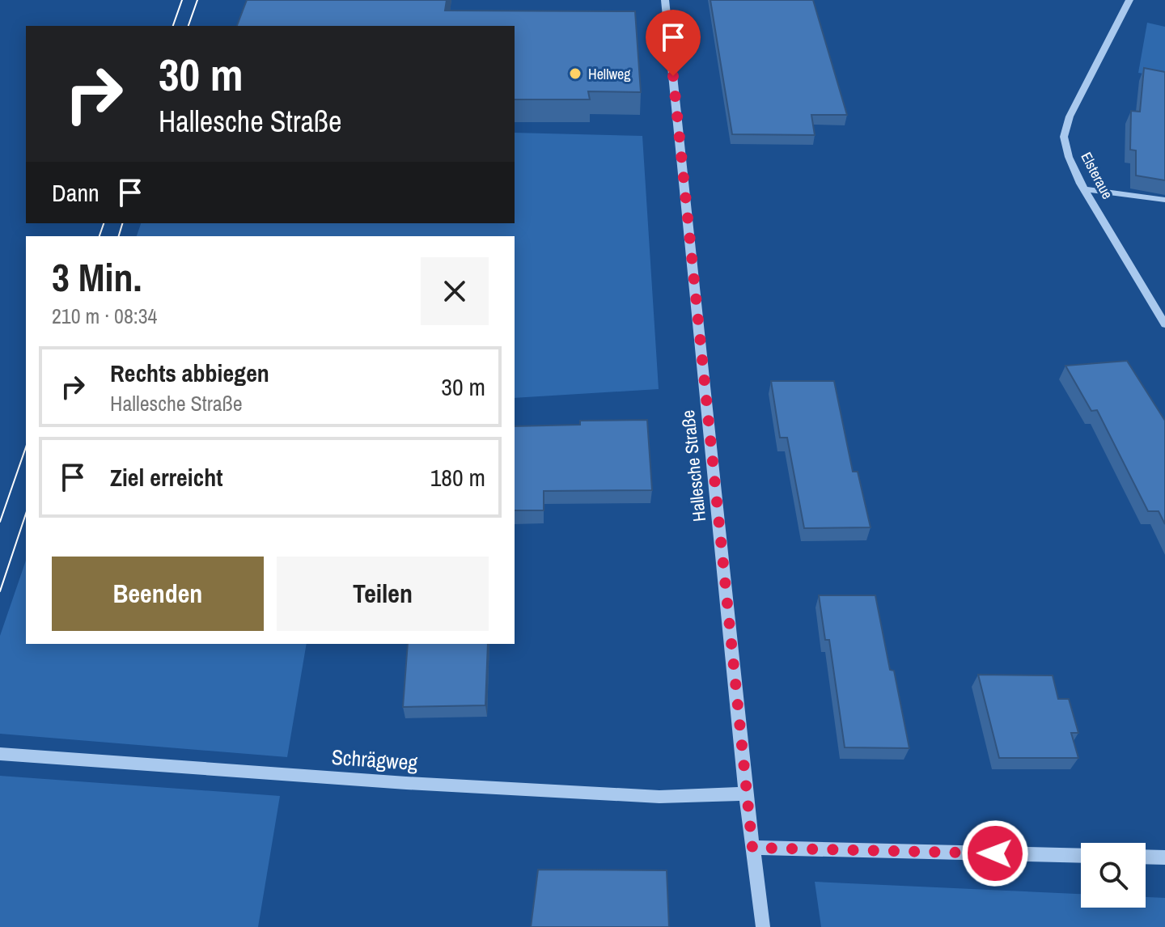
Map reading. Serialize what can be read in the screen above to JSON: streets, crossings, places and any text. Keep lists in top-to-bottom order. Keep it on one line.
{"streets":{"street":["Elsteraue","Hallesche Straße","Schrägweg"]},"crossings":[["Hallesche Straße","Schrägweg"]],"places":["Hellweg"],"page":{"turn":["30 m","Hallesche Straße"],"then":"Dann","heading":["3 Min.","210 m · 08:34"],"list":[{"name":"Rechts abbiegen","note":"Hallesche Straße","value":"30 m"},{"name":"Ziel erreicht","value":"180 m"}],"buttons":["Beenden","Teilen"]}}
